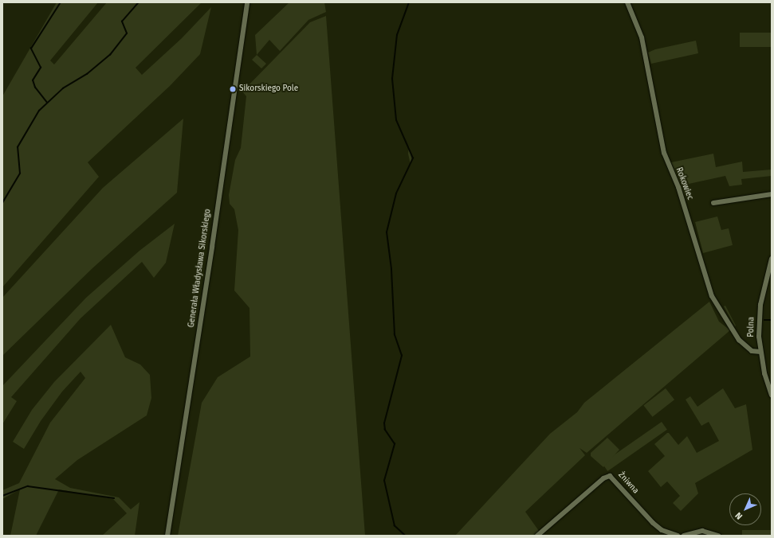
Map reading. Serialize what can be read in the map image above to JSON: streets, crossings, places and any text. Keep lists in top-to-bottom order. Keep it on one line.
{"streets":{"street":["Rokowiec","Generała Władysława Sikorskiego","Polna","Żniwna"]},"crossings":[["Rokowiec","Polna"]],"places":["Sikorskiego Pole"],"north":"bottom left"}
